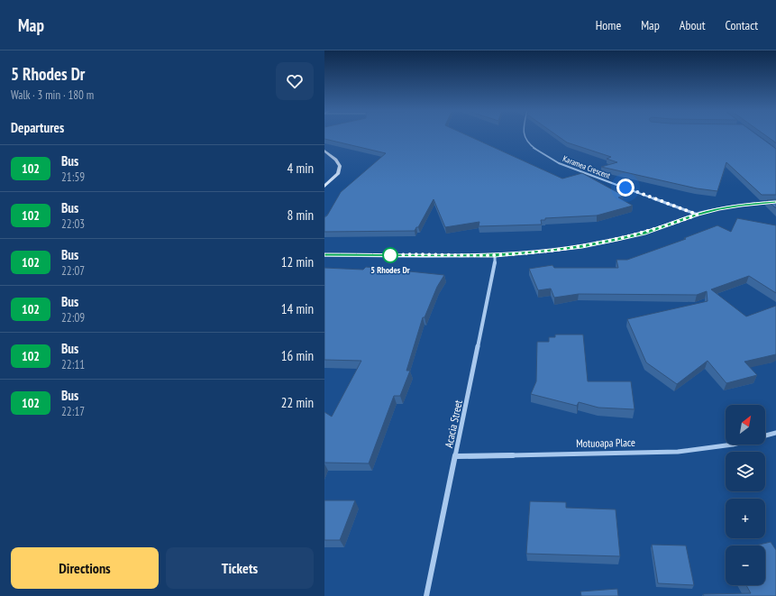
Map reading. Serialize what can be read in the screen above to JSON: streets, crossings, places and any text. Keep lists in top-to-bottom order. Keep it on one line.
{"streets":{"street":["Karamea Crescent","Acacia Street","Motuoapa Place"]},"crossings":[["Acacia Street","Motuoapa Place"]],"places":["5 Rhodes Dr"],"lines":["bus line 102"],"north":"top right","page":{"header":"Map","nav":["Home","Map","About","Contact"],"heading":[["5 Rhodes Dr","Walk · 3 min · 180 m"],"Departures"],"list":[{"mark":"102","name":"Bus","note":"21:59","value":"4 min"},{"mark":"102","name":"Bus","note":"22:03","value":"8 min"},{"mark":"102","name":"Bus","note":"22:07","value":"12 min"},{"mark":"102","name":"Bus","note":"22:09","value":"14 min"},{"mark":"102","name":"Bus","note":"22:11","value":"16 min"},{"mark":"102","name":"Bus","note":"22:17","value":"22 min"}],"map_buttons":["+","−"],"buttons":["Directions","Tickets"]}}
